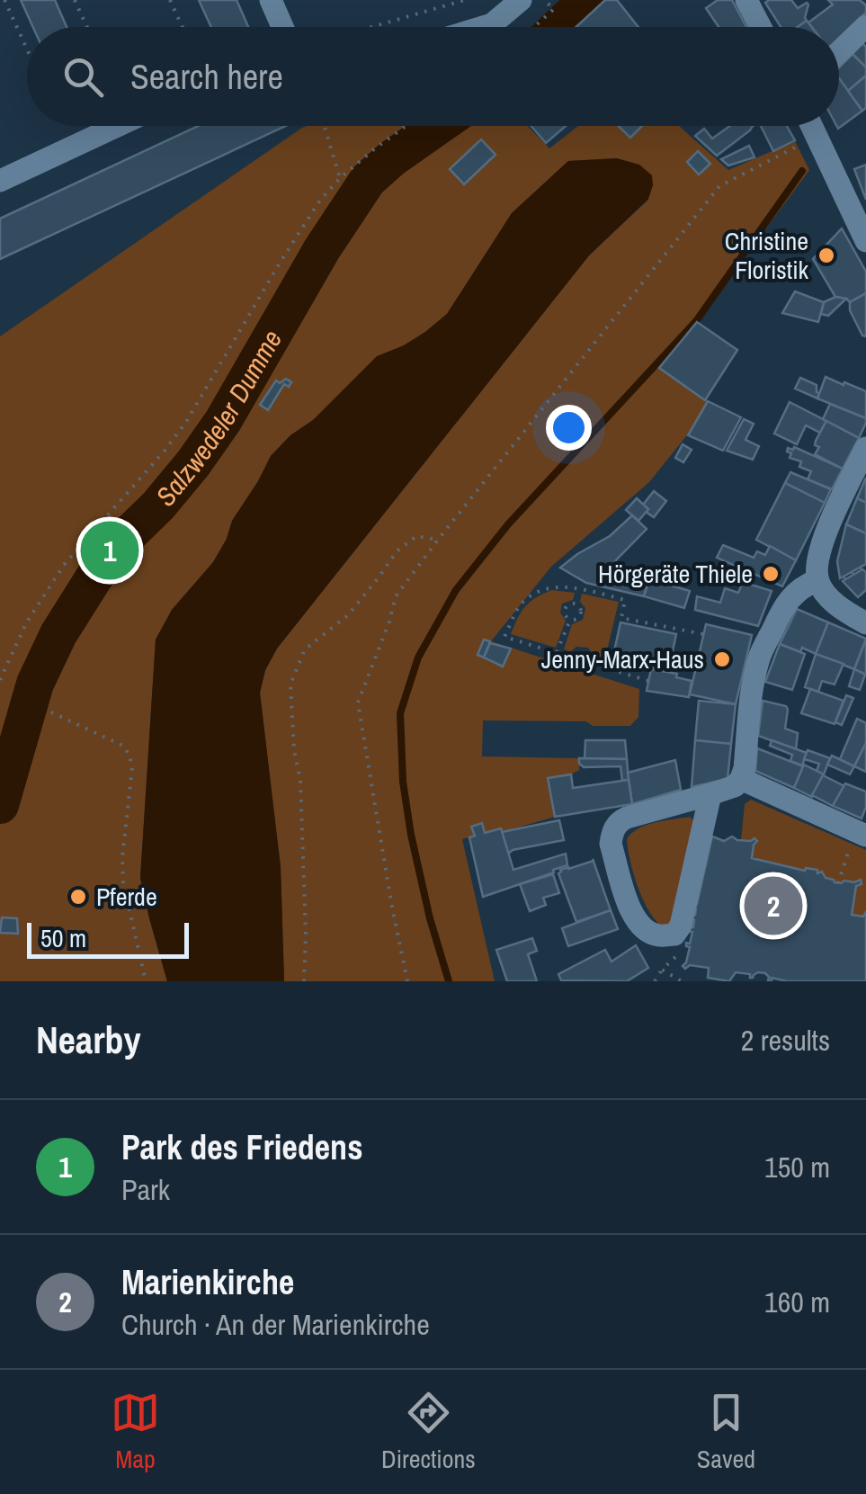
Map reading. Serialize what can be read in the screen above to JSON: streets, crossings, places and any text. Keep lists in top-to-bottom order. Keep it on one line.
{"water":["Salzwedeler Dumme"],"places":["Christine Floristik","Hörgeräte Thiele","Jenny-Marx-Haus","Pferde"],"scale_bar":"50 m","page":{"search":"Search here","pins":["1","2"],"scale":"50 m","heading":["Nearby","2 results"],"list":[{"mark":"1","name":"Park des Friedens","note":"Park","value":"150 m"},{"mark":"2","name":"Marienkirche","note":"Church · An der Marienkirche","value":"160 m"}],"nav":["Map","Directions","Saved"]}}
